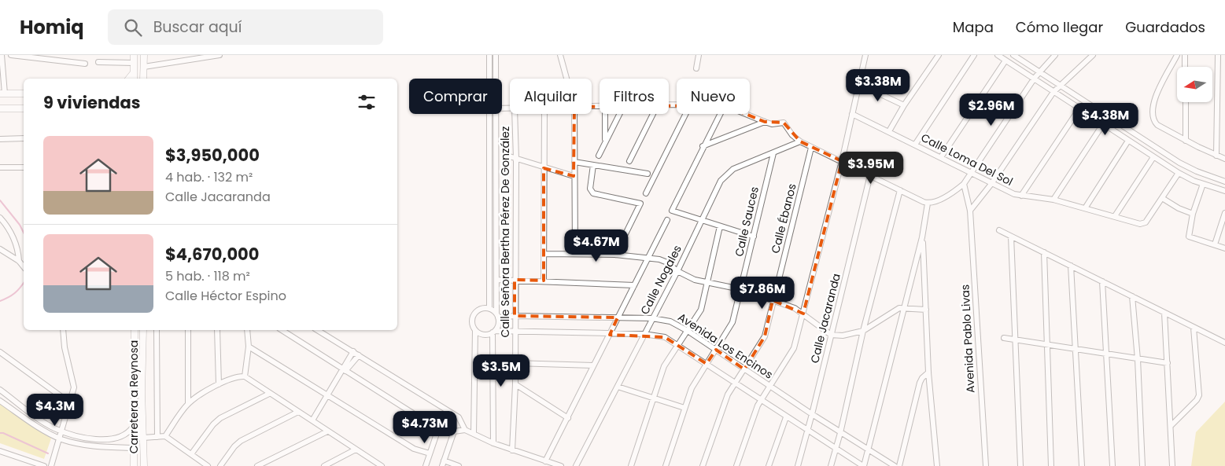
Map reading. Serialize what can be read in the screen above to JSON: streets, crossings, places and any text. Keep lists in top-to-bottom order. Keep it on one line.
{"streets":{"main road":["Carretera a Reynosa"],"street":["Calle Loma Del Sol","Calle Ébanos","Calle Sauces","Calle Señora Bertha Pérez De González","Calle Nogales","Calle Jacaranda","Avenida Pablo Livas","Avenida Los Encinos"]},"crossings":[["Calle Ébanos","Avenida Los Encinos"],["Calle Sauces","Calle Nogales"],["Calle Sauces","Avenida Los Encinos"],["Calle Señora Bertha Pérez De González","Avenida Los Encinos"],["Calle Nogales","Avenida Los Encinos"],["Calle Jacaranda","Avenida Los Encinos"]],"north":"left","page":{"header":"Homiq","search":"Buscar aquí","nav":["Mapa","Cómo llegar","Guardados"],"price":["$3.38M","$2.96M","$4.38M","$3.95M","$4.67M","$7.86M","$3.5M","$4.3M","$4.73M"],"chip":["Comprar","Alquilar","Filtros","Nuevo"],"heading":"9 viviendas","list":[{"name":"$3,950,000","note":"4 hab. · 132 m² · Calle Jacaranda"},{"name":"$4,670,000","note":"5 hab. · 118 m² · Calle Héctor Espino"}]}}
